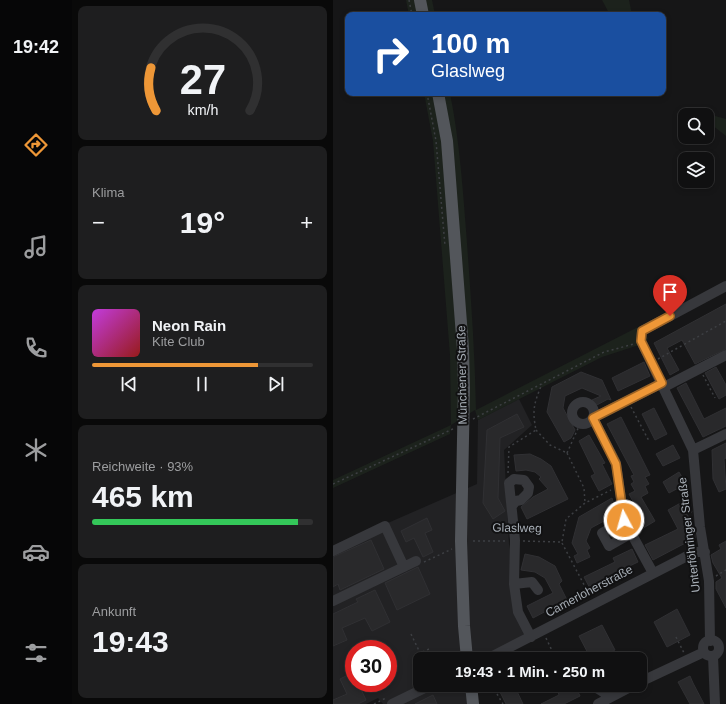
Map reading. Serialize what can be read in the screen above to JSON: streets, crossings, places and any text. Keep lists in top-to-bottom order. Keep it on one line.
{"streets":{"main road":["Münchener Straße"],"street":["Unterföhringer Straße","Camerloherstraße"],"path":["Glaslweg"]},"crossings":[["Unterföhringer Straße","Camerloherstraße"]],"page":{"tabs":"19:42","turn":["100 m","Glaslweg"],"tile":["Klima",["Reichweite · 93%","465 km"],["Ankunft","19:43"]],"heat":["−","19°","+"],"song":["Neon Rain","Kite Club"],"limit":"30","trip":"19:43 · 1 Min. · 250 m","gauge":["27","km/h"]}}
